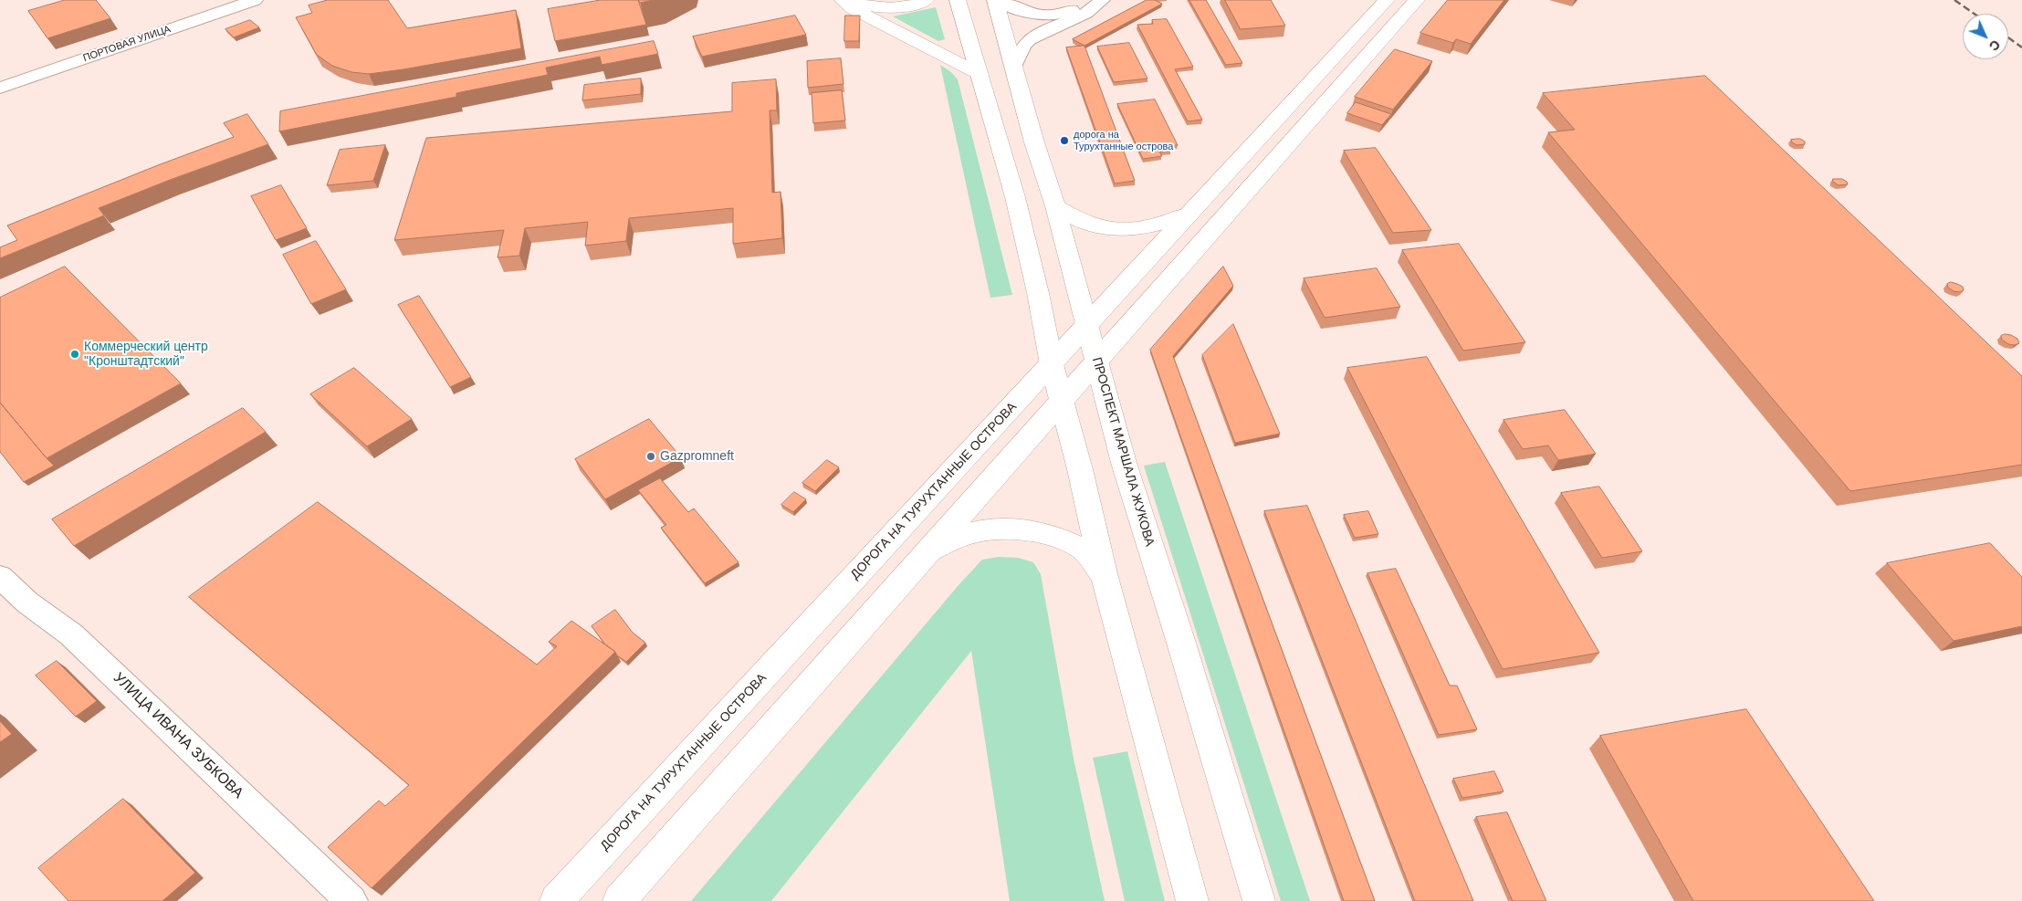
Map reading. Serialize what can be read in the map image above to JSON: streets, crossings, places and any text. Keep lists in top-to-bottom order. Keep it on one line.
{"streets":{"street":["ПОРТОВАЯ УЛИЦА","ПРОСПЕКТ МАРШАЛА ЖУКОВА","ДОРОГА НА ТУРУХТАННЫЕ ОСТРОВА","УЛИЦА ИВАНА ЗУБКОВА"]},"crossings":[["ПРОСПЕКТ МАРШАЛА ЖУКОВА","ДОРОГА НА ТУРУХТАННЫЕ ОСТРОВА"]],"places":["дорога на Турухтанные острова","Коммерческий центр \"Кронштадтский\"","Gazpromneft"],"north":"bottom right"}
